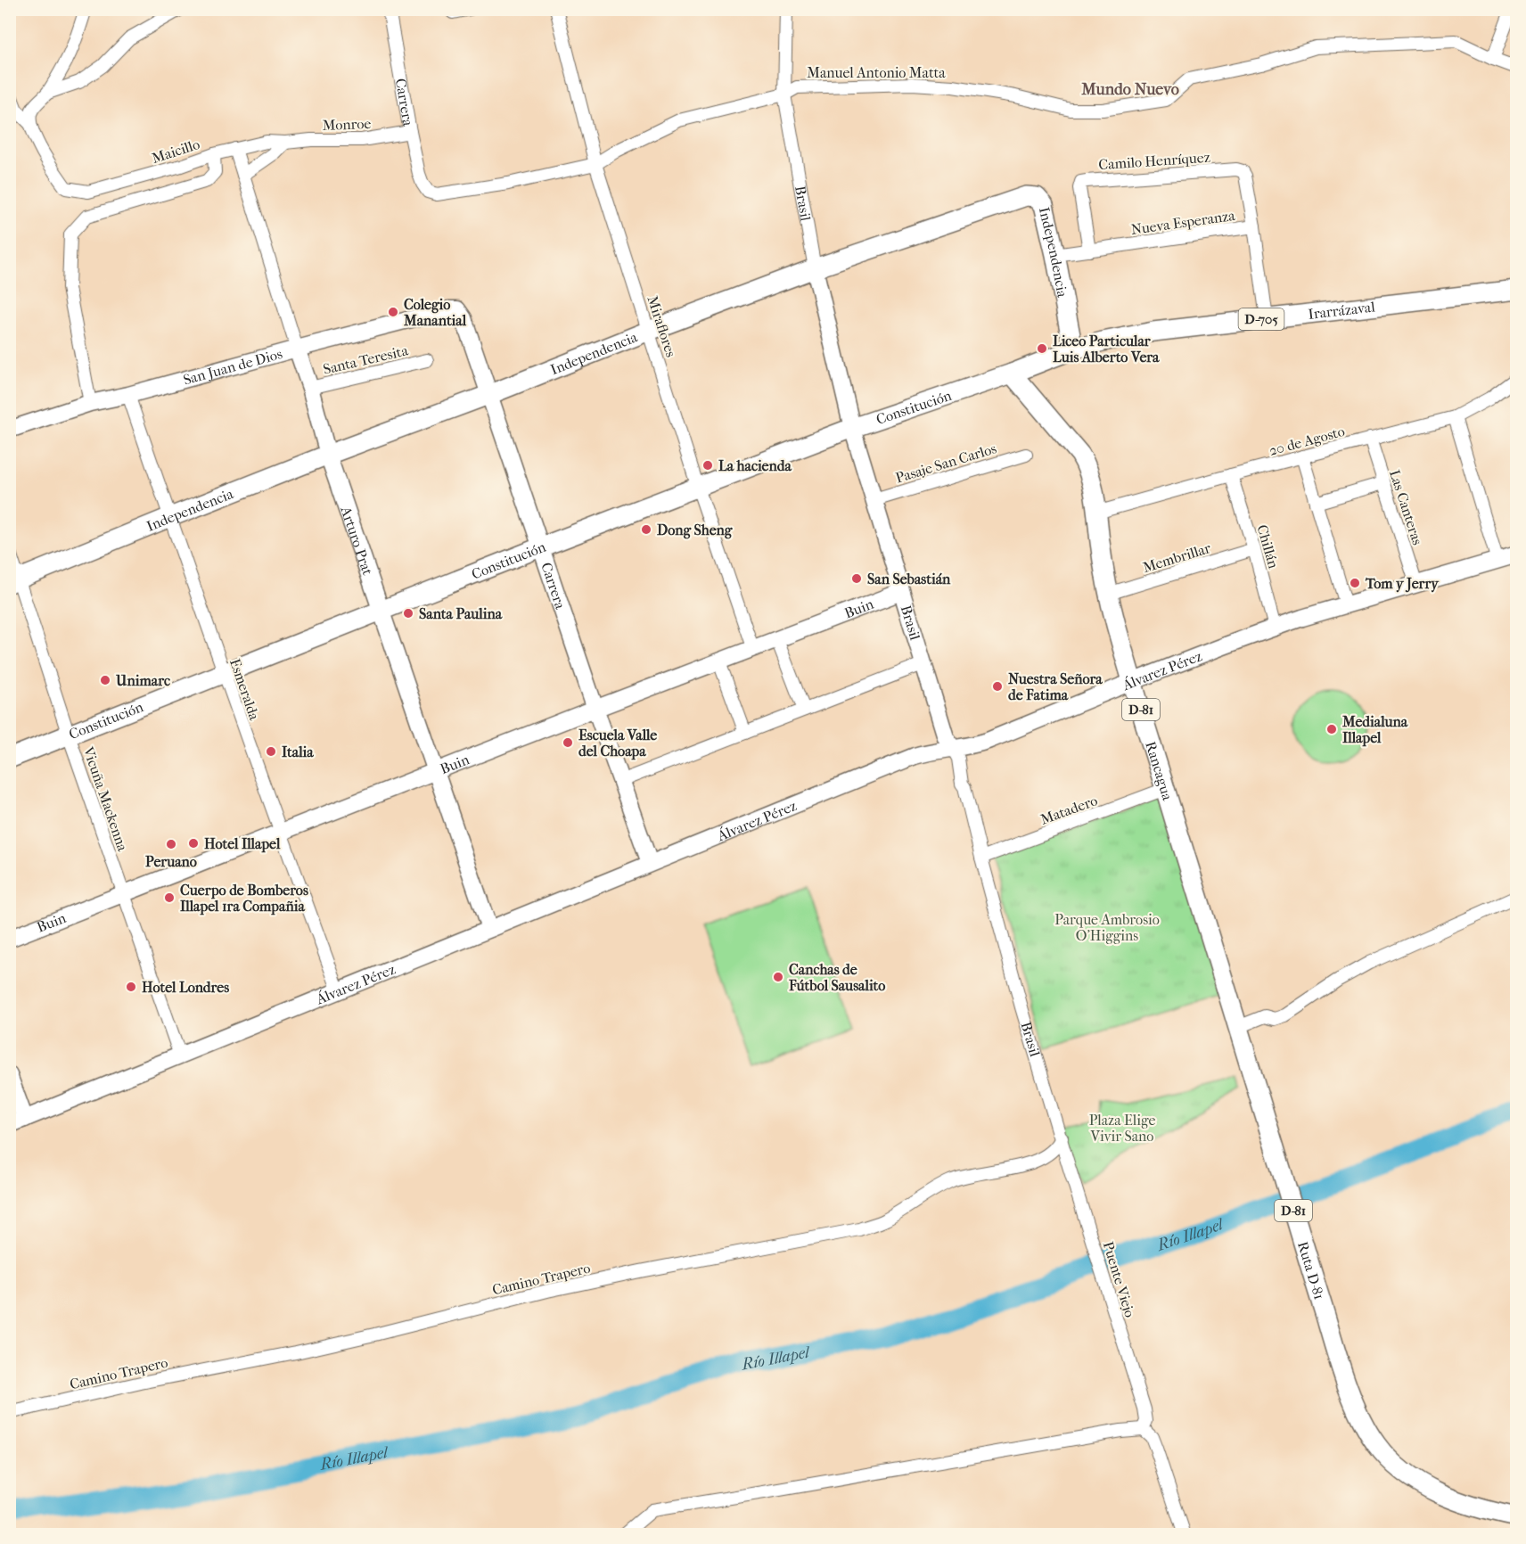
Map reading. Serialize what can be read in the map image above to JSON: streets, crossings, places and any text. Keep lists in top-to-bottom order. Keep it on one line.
{"streets":{"main road":["Independencia","Irarrázaval","D-705","Constitución","D-81","Rancagua","Ruta D-81"],"street":["Manuel Antonio Matta","Carrera","Monroe","Maicillo","Camilo Henríquez","Brasil","Nueva Esperanza","Miraflores","Santa Teresita","San Juan de Dios","20 de Agosto","Pasaje San Carlos","Las Canteras","Arturo Prat","Chillán","Membrillar","Buin","Álvarez Pérez","Esmeralda","Vicuña Mackenna","Matadero","Camino Trapero","Puente Viejo"]},"crossings":[["Manuel Antonio Matta","Carrera"],["Manuel Antonio Matta","Brasil"],["Manuel Antonio Matta","Miraflores"],["Carrera","Monroe"],["Carrera","Independencia"],["Carrera","San Juan de Dios"],["Carrera","Constitución"],["Carrera","Buin"],["Carrera","Álvarez Pérez"],["Monroe","Maicillo"],["Monroe","Arturo Prat"],["Maicillo","San Juan de Dios"],["Camilo Henríquez","Nueva Esperanza"],["Brasil","Independencia"],["Brasil","Constitución"],["Brasil","Pasaje San Carlos"],["Brasil","Buin"],["Brasil","Álvarez Pérez"],["Brasil","Matadero"],["Brasil","Camino Trapero"],["Brasil","Puente Viejo"],["Nueva Esperanza","Independencia"],["Nueva Esperanza","Irarrázaval"],["Independencia","Irarrázaval"],["Independencia","Miraflores"],["Independencia","Arturo Prat"],["Independencia","Esmeralda"],["Independencia","Vicuña Mackenna"],["Irarrázaval","Constitución"],["Irarrázaval","Rancagua"],["Miraflores","Constitución"],["Miraflores","Buin"],["Santa Teresita","Arturo Prat"],["San Juan de Dios","Arturo Prat"],["San Juan de Dios","Esmeralda"],["Constitución","Arturo Prat"],["Constitución","Esmeralda"],["Constitución","Rancagua"],["Constitución","Vicuña Mackenna"],["20 de Agosto","Las Canteras"],["20 de Agosto","Chillán"],["20 de Agosto","Rancagua"],["Las Canteras","Álvarez Pérez"],["Arturo Prat","Buin"],["Arturo Prat","Álvarez Pérez"],["Chillán","Membrillar"],["Chillán","Álvarez Pérez"],["Membrillar","Rancagua"],["Buin","Esmeralda"],["Buin","Vicuña Mackenna"],["Álvarez Pérez","Esmeralda"],["Álvarez Pérez","Rancagua"],["Álvarez Pérez","Vicuña Mackenna"],["Rancagua","Matadero"],["Rancagua","Ruta D-81"]],"districts":["Mundo Nuevo"],"water":["Río Illapel"],"parks":["Parque Ambrosio O'Higgins","Plaza Elige Vivir Sano"],"places":["Colegio Manantial","Liceo Particular Luis Alberto Vera","La hacienda","Dong Sheng","San Sebastián","Tom y Jerry","Santa Paulina","Unimarc","Nuestra Señora de Fatima","Medialuna Illapel","Escuela Valle del Choapa","Italia","Hotel Illapel","Peruano","Cuerpo de Bomberos Illapel 1ra Compañia","Canchas de Fútbol Sausalito","Hotel Londres"]}
